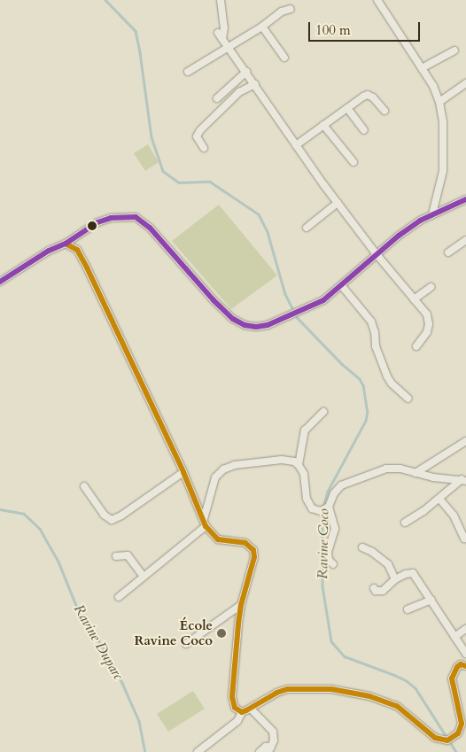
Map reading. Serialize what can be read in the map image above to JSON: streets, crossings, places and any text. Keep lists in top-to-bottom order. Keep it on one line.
{"water":["Ravine Coco","Ravine Duparc"],"places":["École Ravine Coco"],"scale_bar":"100 m"}
